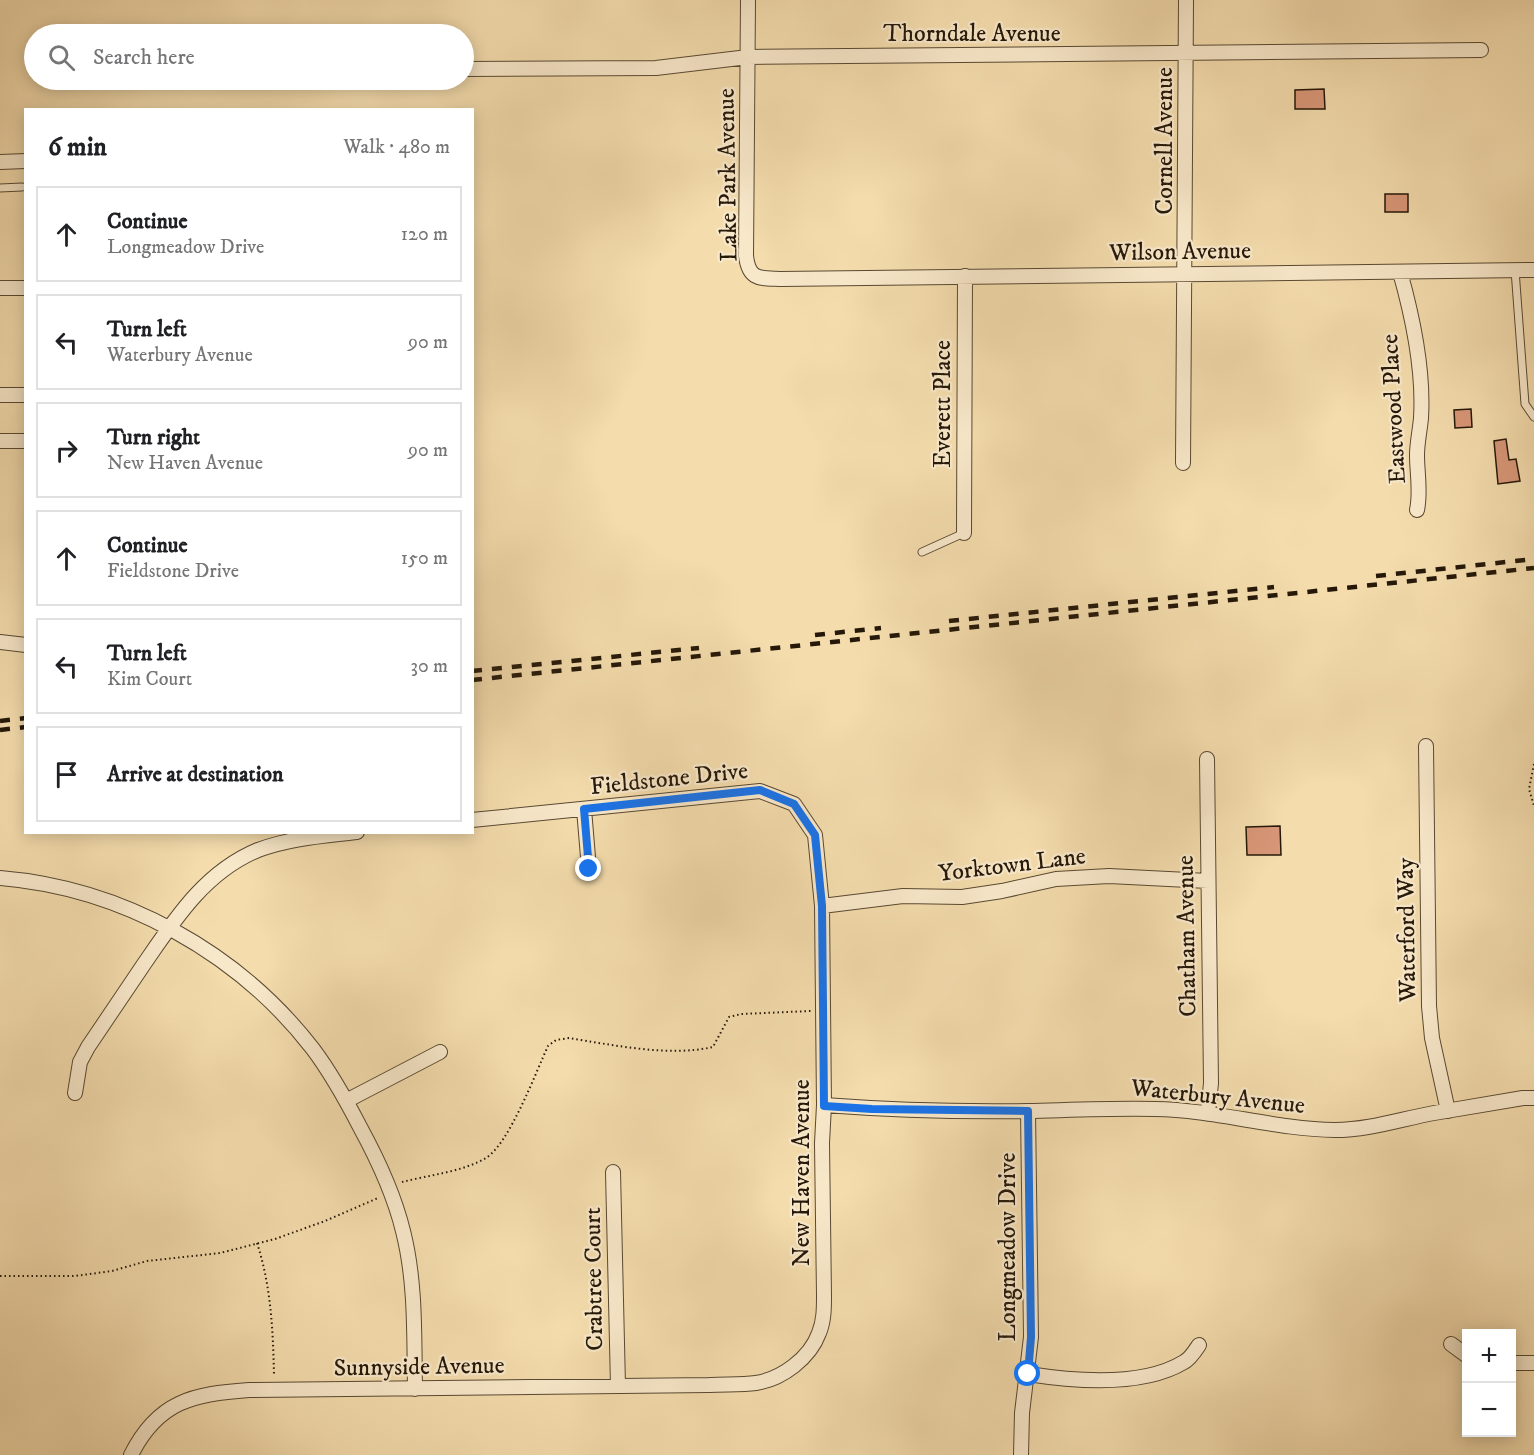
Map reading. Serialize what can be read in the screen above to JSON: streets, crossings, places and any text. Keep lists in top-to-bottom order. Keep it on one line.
{"streets":{"street":["Thorndale Avenue","Cornell Avenue","Lake Park Avenue","Wilson Avenue","Everett Place","Eastwood Place","Fieldstone Drive","Yorktown Lane","Waterford Way","Chatham Avenue","Waterbury Avenue","New Haven Avenue","Longmeadow Drive","Crabtree Court","Sunnyside Avenue"]},"crossings":[["Thorndale Avenue","Cornell Avenue"],["Thorndale Avenue","Lake Park Avenue"],["Cornell Avenue","Wilson Avenue"],["Lake Park Avenue","Wilson Avenue"],["Wilson Avenue","Everett Place"],["Wilson Avenue","Eastwood Place"],["Fieldstone Drive","Yorktown Lane"],["Fieldstone Drive","New Haven Avenue"],["Yorktown Lane","Chatham Avenue"],["Yorktown Lane","New Haven Avenue"],["Waterford Way","Waterbury Avenue"],["Chatham Avenue","Waterbury Avenue"],["Waterbury Avenue","New Haven Avenue"],["Waterbury Avenue","Longmeadow Drive"],["New Haven Avenue","Sunnyside Avenue"],["Crabtree Court","Sunnyside Avenue"]],"page":{"search":"Search here","heading":["6 min","Walk · 480 m"],"list":[["Continue","Longmeadow Drive","120 m"],["Turn left","Waterbury Avenue","90 m"],["Turn right","New Haven Avenue","90 m"],["Continue","Fieldstone Drive","150 m"],["Turn left","Kim Court","30 m"],"Arrive at destination"],"map_buttons":["+","−"]}}
